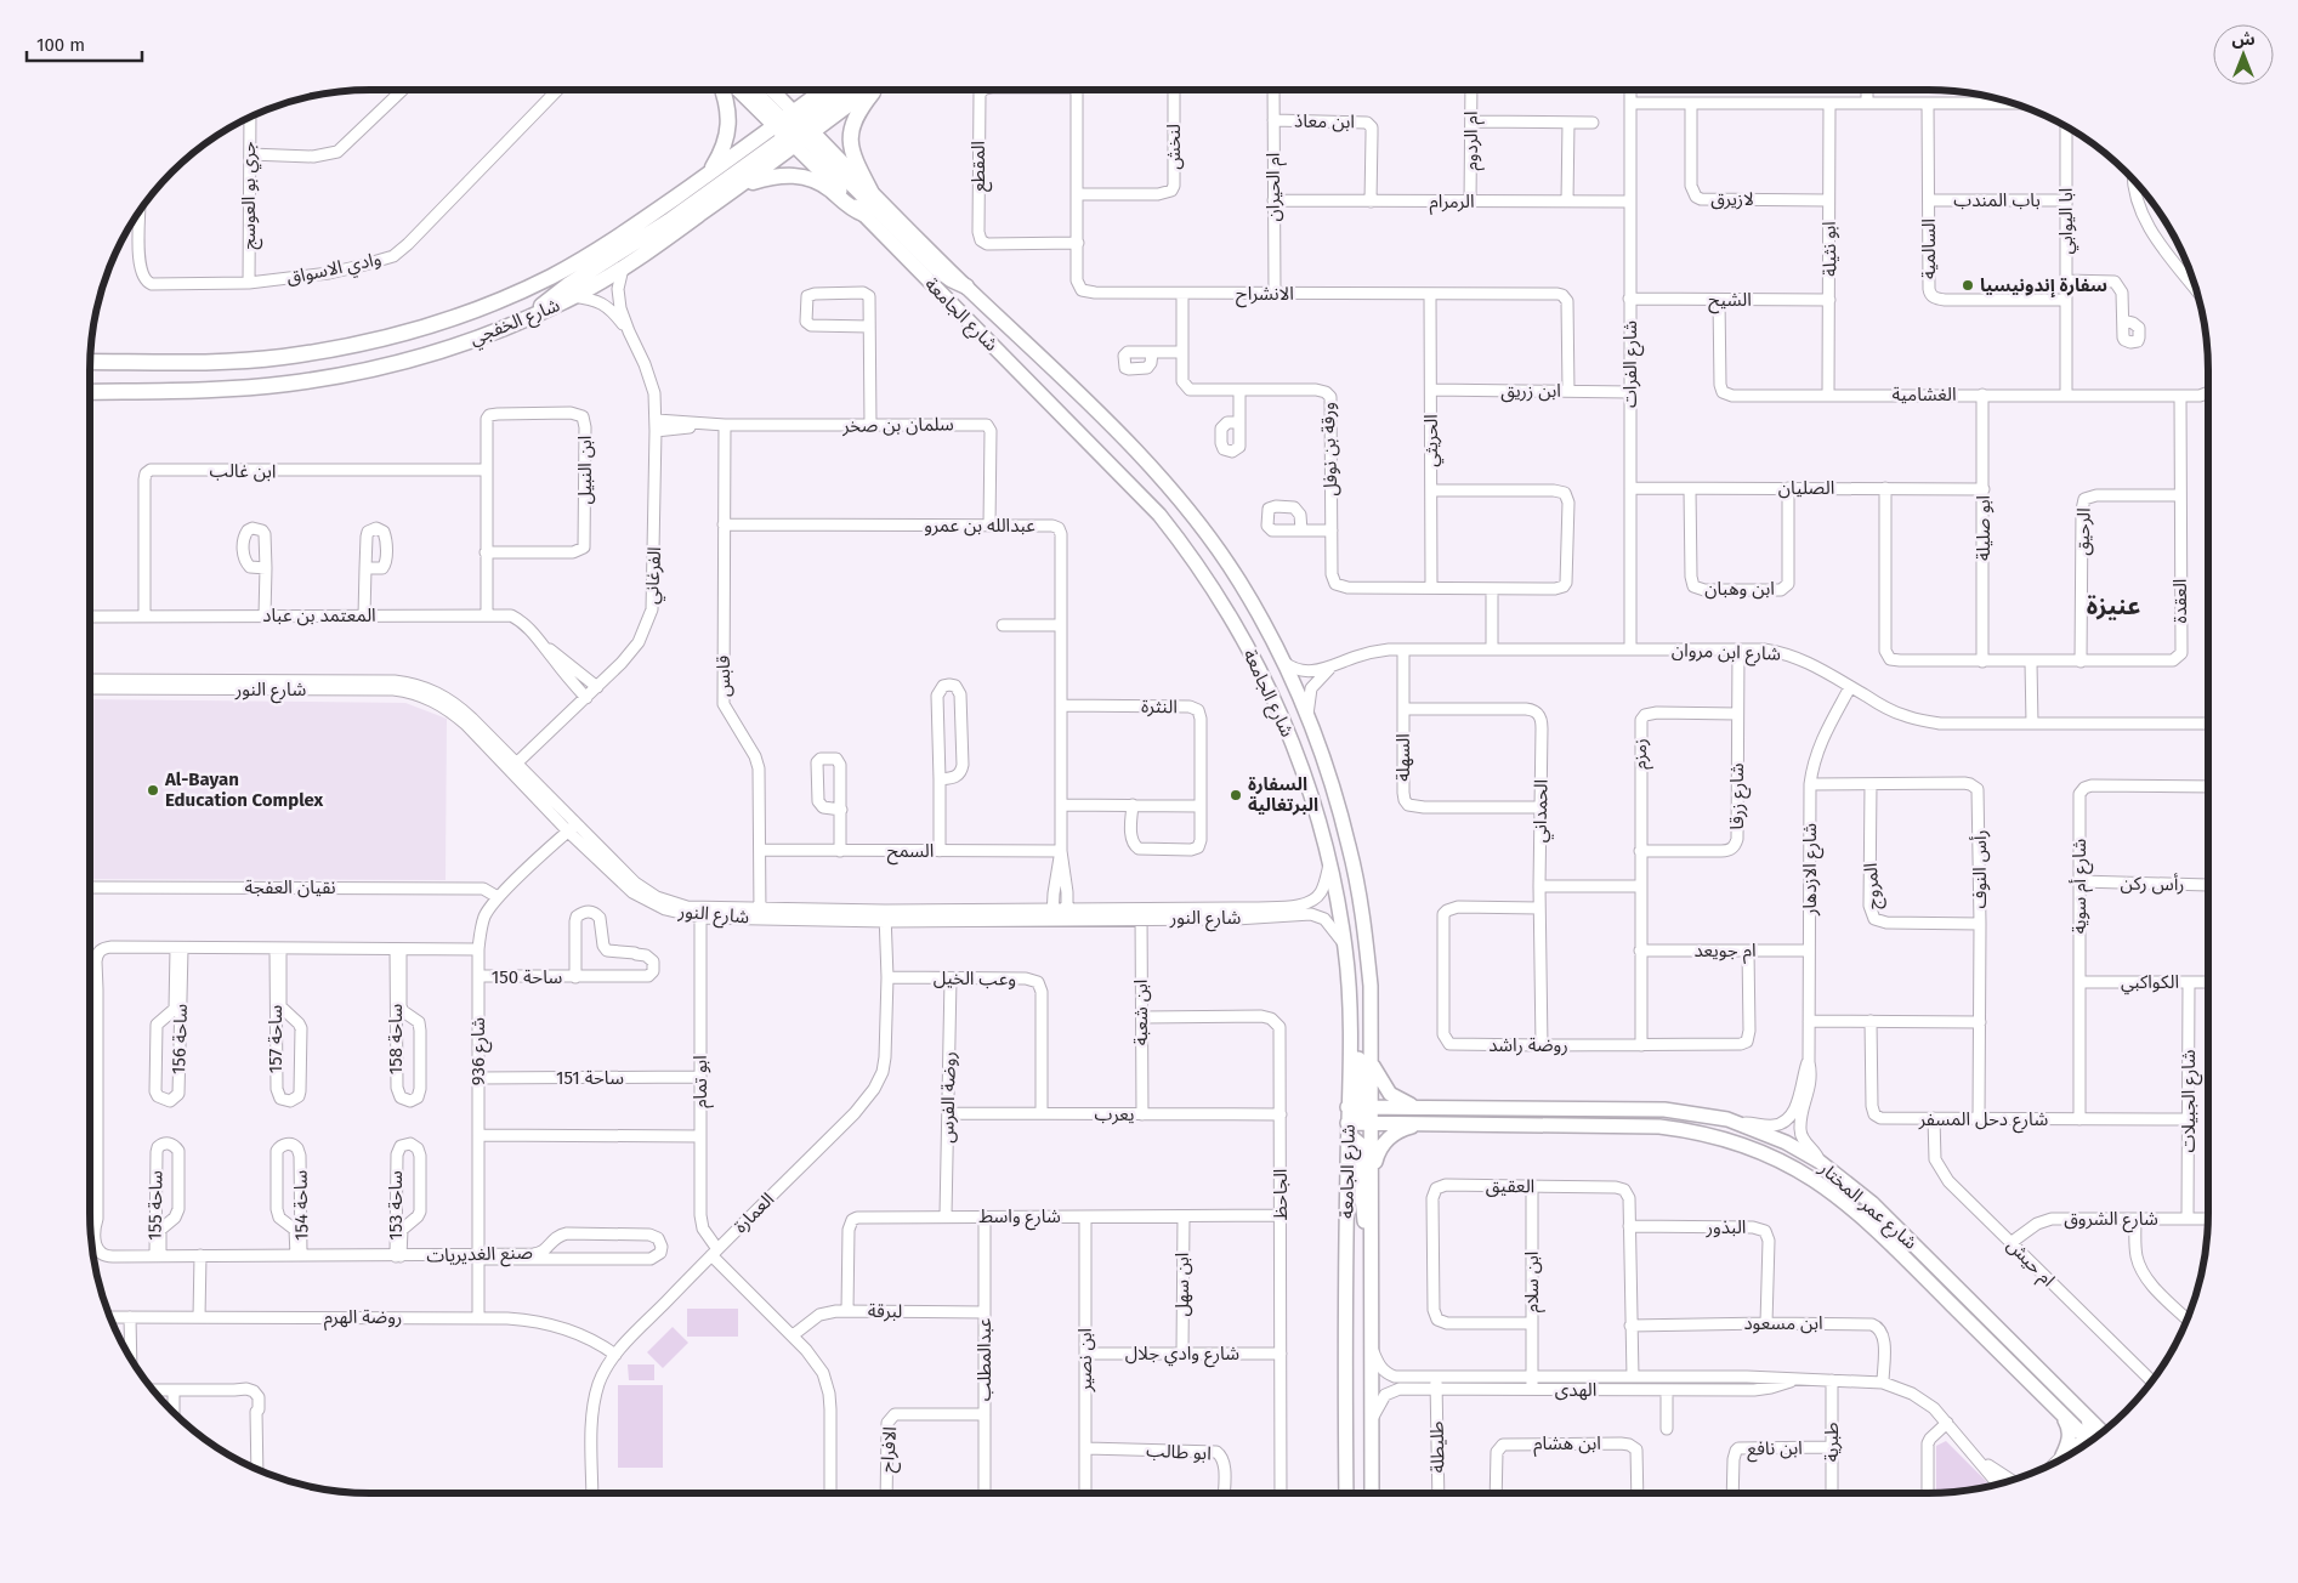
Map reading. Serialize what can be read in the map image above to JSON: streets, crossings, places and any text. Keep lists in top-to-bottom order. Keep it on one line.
{"streets":{"highway":["شارع الخفجي"],"main road":["شارع الجامعة","شارع عمر المختار"],"street":["ابن معاذ","ام الردوم","لنخش","المقطع","ام الحيران","جري بو العوسج","لازيرق","باب المندب","الرمرام","ابا اليوابي","ابو نثيلة","السالمية","وادي الاسواق","الانشراح","الشيح","شارع الفرات","ابن زريق","الغشامية","سلمان بن صخر","الحريثي","ورقة بن نوفل","ابن النبيل","ابن غالب","الصليان","عبدالله بن عمرو","ابو صليلة","الرحيق","الفرغاني","ابن وهبان","العقدة","المعتمد بن عباد","شارع ابن مروان","قابس","شارع النور","النثرة","زمزم","السهلة","شارع زرقا","الحمداني","السمح","شارع الازدهار","رأس النوف","رأس ركن","المروج","شارع أم سوية","نقيان العفجة","ام جويعد","ساحة 150","وعب الخيل","الكواكبي","ابن شعبة","ساحة 156","ساحة 157","ساحة 158","روضة راشد","شارع 936","ساحة 151","ابو تمام","روضة الفرس","شارع الجبيلات","يعرب","شارع دحل المسفر","العقيق","الجاحظ","ساحة 155","ساحة 154","ساحة 153","العمارة","شارع واسط","شارع الشروق","البذور","صنع الغديريات","ام حيش","ابن سلام","ابن سهل","لبرقة","روضة الهرم","ابن مسعود","شارع وادي جلال","عبدالمطلب","ابن نصير","الهدى","طبرية","ابن هشام","طليطلة","ابن نافع","الافراح","ابو طالب"]},"crossings":[["ابن معاذ","ام الحيران"],["ابن معاذ","الرمرام"],["ام الردوم","الرمرام"],["لنخش","الانشراح"],["المقطع","الانشراح"],["ام الحيران","الرمرام"],["ام الحيران","الانشراح"],["جري بو العوسج","وادي الاسواق"],["لازيرق","ابو نثيلة"],["باب المندب","ابا اليوابي"],["باب المندب","السالمية"],["الرمرام","شارع الفرات"],["ابا اليوابي","السالمية"],["ابا اليوابي","الغشامية"],["ابو نثيلة","الشيح"],["ابو نثيلة","الغشامية"],["الانشراح","ابن زريق"],["الانشراح","الحريثي"],["الانشراح","ورقة بن نوفل"],["الشيح","شارع الفرات"],["الشيح","الغشامية"],["شارع الجامعة","شارع الخفجي"],["شارع الجامعة","شارع ابن مروان"],["شارع الجامعة","شارع النور"],["شارع الجامعة","شارع عمر المختار"],["شارع الجامعة","الهدى"],["شارع الخفجي","الفرغاني"],["شارع الفرات","ابن زريق"],["شارع الفرات","الصليان"],["شارع الفرات","شارع ابن مروان"],["ابن زريق","الحريثي"],["الغشامية","ابو صليلة"],["الغشامية","العقدة"],["سلمان بن صخر","عبدالله بن عمرو"],["سلمان بن صخر","الفرغاني"],["سلمان بن صخر","قابس"],["الحريثي","ورقة بن نوفل"],["ابن النبيل","ابن غالب"],["ابن النبيل","المعتمد بن عباد"],["ابن غالب","المعتمد بن عباد"],["الصليان","ابو صليلة"],["الصليان","ابن وهبان"],["الصليان","العقدة"],["عبدالله بن عمرو","قابس"],["عبدالله بن عمرو","شارع النور"],["عبدالله بن عمرو","النثرة"],["عبدالله بن عمرو","السمح"],["ابو صليلة","العقدة"],["الرحيق","العقدة"],["الفرغاني","المعتمد بن عباد"],["الفرغاني","شارع النور"],["شارع ابن مروان","السهلة"],["شارع ابن مروان","شارع زرقا"],["شارع ابن مروان","شارع الازدهار"],["قابس","شارع النور"],["قابس","السمح"],["شارع النور","ابن شعبة"],["شارع النور","شارع 936"],["شارع النور","ابو تمام"],["شارع النور","العمارة"],["زمزم","شارع زرقا"],["زمزم","ام جويعد"],["زمزم","روضة راشد"],["السهلة","الحمداني"],["الحمداني","روضة راشد"],["شارع الازدهار","رأس النوف"],["شارع الازدهار","ام جويعد"],["شارع الازدهار","شارع عمر المختار"],["رأس النوف","المروج"],["رأس النوف","شارع دحل المسفر"],["رأس ركن","شارع أم سوية"],["شارع أم سوية","الكواكبي"],["شارع أم سوية","شارع دحل المسفر"],["نقيان العفجة","شارع 936"],["ام جويعد","روضة راشد"],["ساحة 150","شارع 936"],["وعب الخيل","روضة الفرس"],["وعب الخيل","يعرب"],["وعب الخيل","العمارة"],["الكواكبي","شارع الجبيلات"],["ابن شعبة","يعرب"],["ابن شعبة","الجاحظ"],["ساحة 156","صنع الغديريات"],["ساحة 157","صنع الغديريات"],["ساحة 158","صنع الغديريات"],["شارع 936","ساحة 151"],["شارع 936","صنع الغديريات"],["شارع 936","روضة الهرم"],["ساحة 151","ابو تمام"],["ابو تمام","العمارة"],["ابو تمام","لبرقة"],["روضة الفرس","يعرب"],["روضة الفرس","شارع واسط"],["شارع الجبيلات","شارع دحل المسفر"],["شارع الجبيلات","شارع الشروق"],["يعرب","الجاحظ"],["شارع دحل المسفر","ام حيش"],["العقيق","البذور"],["العقيق","ابن سلام"],["العقيق","ابن مسعود"],["العقيق","الهدى"],["الجاحظ","شارع واسط"],["الجاحظ","شارع وادي جلال"],["ساحة 155","صنع الغديريات"],["ساحة 154","صنع الغديريات"],["ساحة 153","صنع الغديريات"],["العمارة","روضة الهرم"],["شارع واسط","ابن سهل"],["شارع واسط","لبرقة"],["شارع واسط","عبدالمطلب"],["شارع واسط","ابن نصير"],["شارع الشروق","ام حيش"],["البذور","ابن مسعود"],["ابن سلام","الهدى"],["ابن سهل","شارع وادي جلال"],["لبرقة","عبدالمطلب"],["ابن مسعود","الهدى"],["شارع وادي جلال","ابن نصير"],["عبدالمطلب","الافراح"],["ابن نصير","ابو طالب"],["الهدى","طبرية"],["الهدى","طليطلة"],["طبرية","ابن نافع"]],"districts":["عنيزة"],"places":["سفارة إندونيسيا","Al-Bayan Education Complex","السفارة البرتغالية"],"scale_bar":"100 m","north":"top"}
